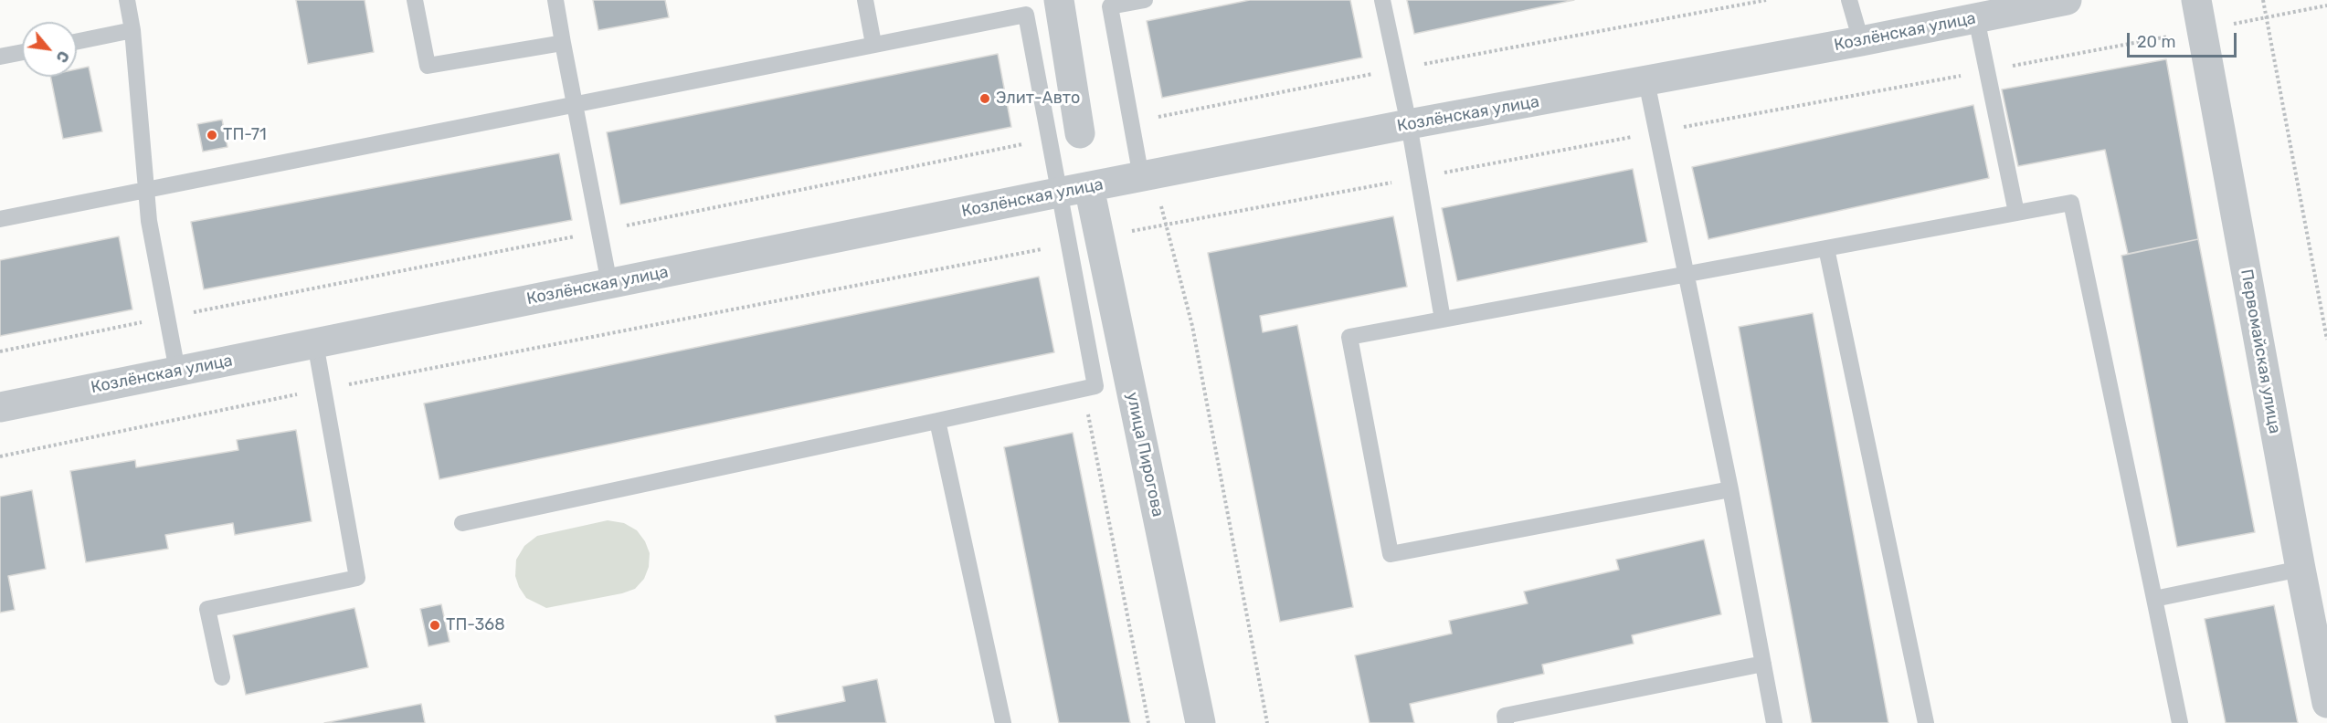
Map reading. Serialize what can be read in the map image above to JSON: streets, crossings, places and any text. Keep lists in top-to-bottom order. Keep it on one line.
{"streets":{"street":["Козлёнская улица","Первомайская улица","улица Пирогова"]},"crossings":[["Козлёнская улица","улица Пирогова"]],"places":["Элит-Авто","ТП-71","ТП-368"],"scale_bar":"20 m","north":"bottom right"}
